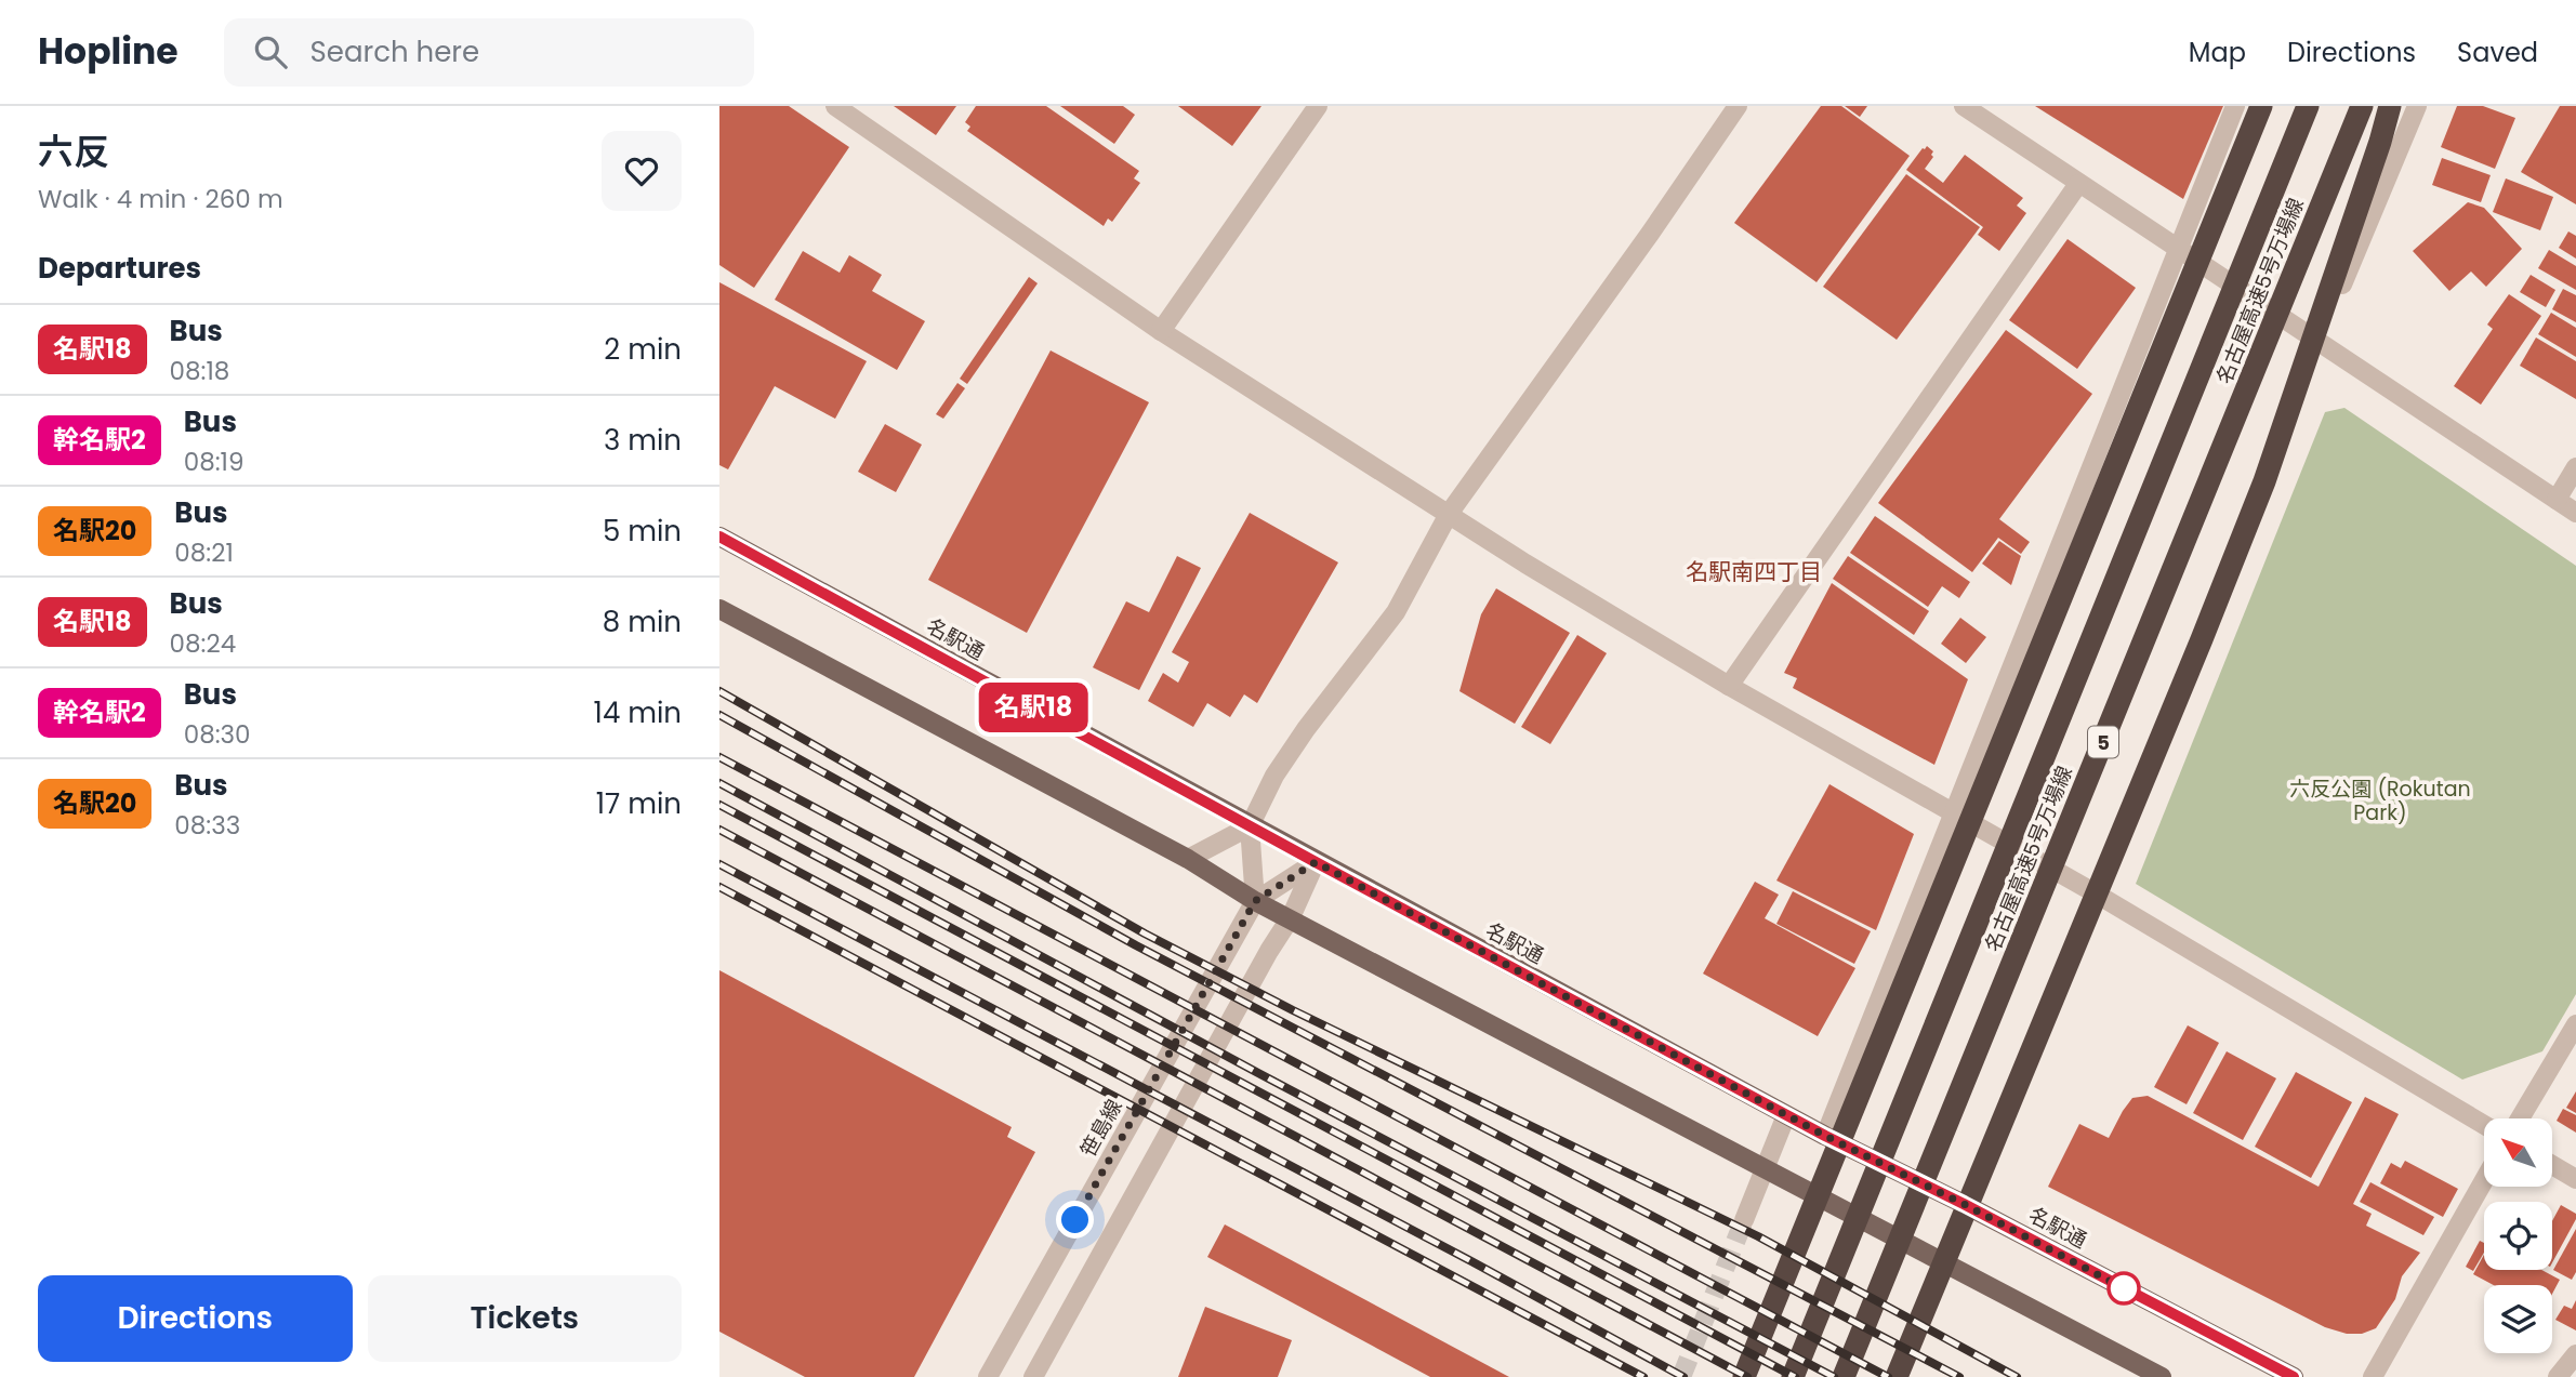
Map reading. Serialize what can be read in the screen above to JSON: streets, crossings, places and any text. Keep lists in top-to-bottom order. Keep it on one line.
{"streets":{"highway":["名古屋高速5号万場線","5"],"main road":["名駅通"],"street":["笹島線"]},"districts":["名駅南四丁目"],"parks":["六反公園 (Rokutan Park)"],"lines":["bus line 名駅18"],"north":"top left","page":{"header":"Hopline","search":"Search here","nav":["Map","Directions","Saved"],"heading":[["六反","Walk · 4 min · 260 m"],"Departures"],"on_map":"名駅18","list":[{"mark":"名駅18","name":"Bus","note":"08:18","value":"2 min"},{"mark":"幹名駅2","name":"Bus","note":"08:19","value":"3 min"},{"mark":"名駅20","name":"Bus","note":"08:21","value":"5 min"},{"mark":"名駅18","name":"Bus","note":"08:24","value":"8 min"},{"mark":"幹名駅2","name":"Bus","note":"08:30","value":"14 min"},{"mark":"名駅20","name":"Bus","note":"08:33","value":"17 min"}],"buttons":["Directions","Tickets"]}}
